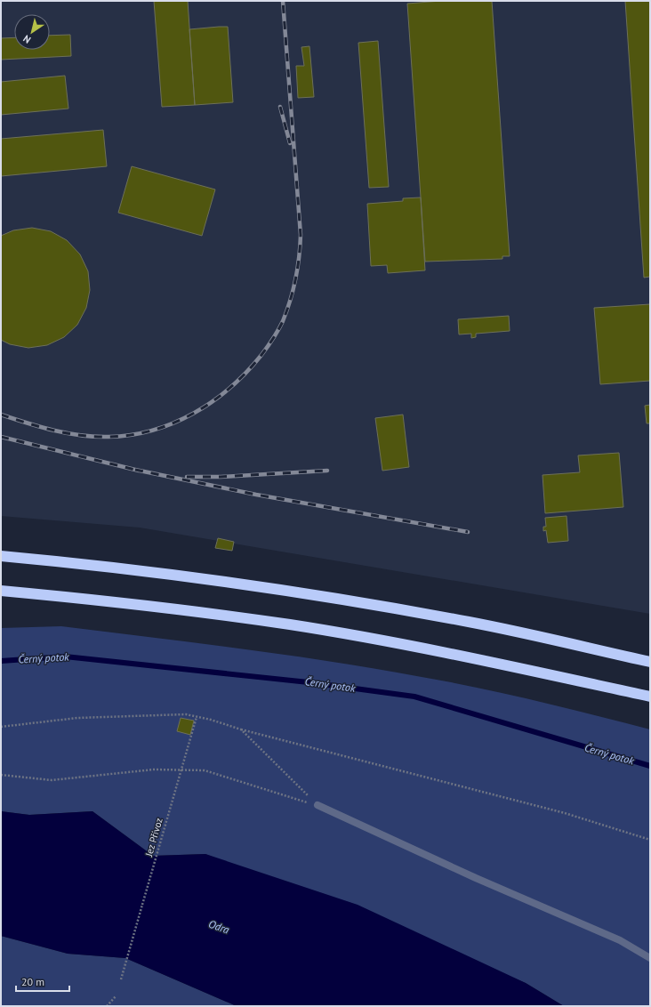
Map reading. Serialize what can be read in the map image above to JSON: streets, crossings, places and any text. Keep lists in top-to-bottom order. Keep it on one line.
{"streets":{"path":["Jez Přívoz"]},"water":["Černý potok","Odra"],"scale_bar":"20 m","north":"bottom left"}
